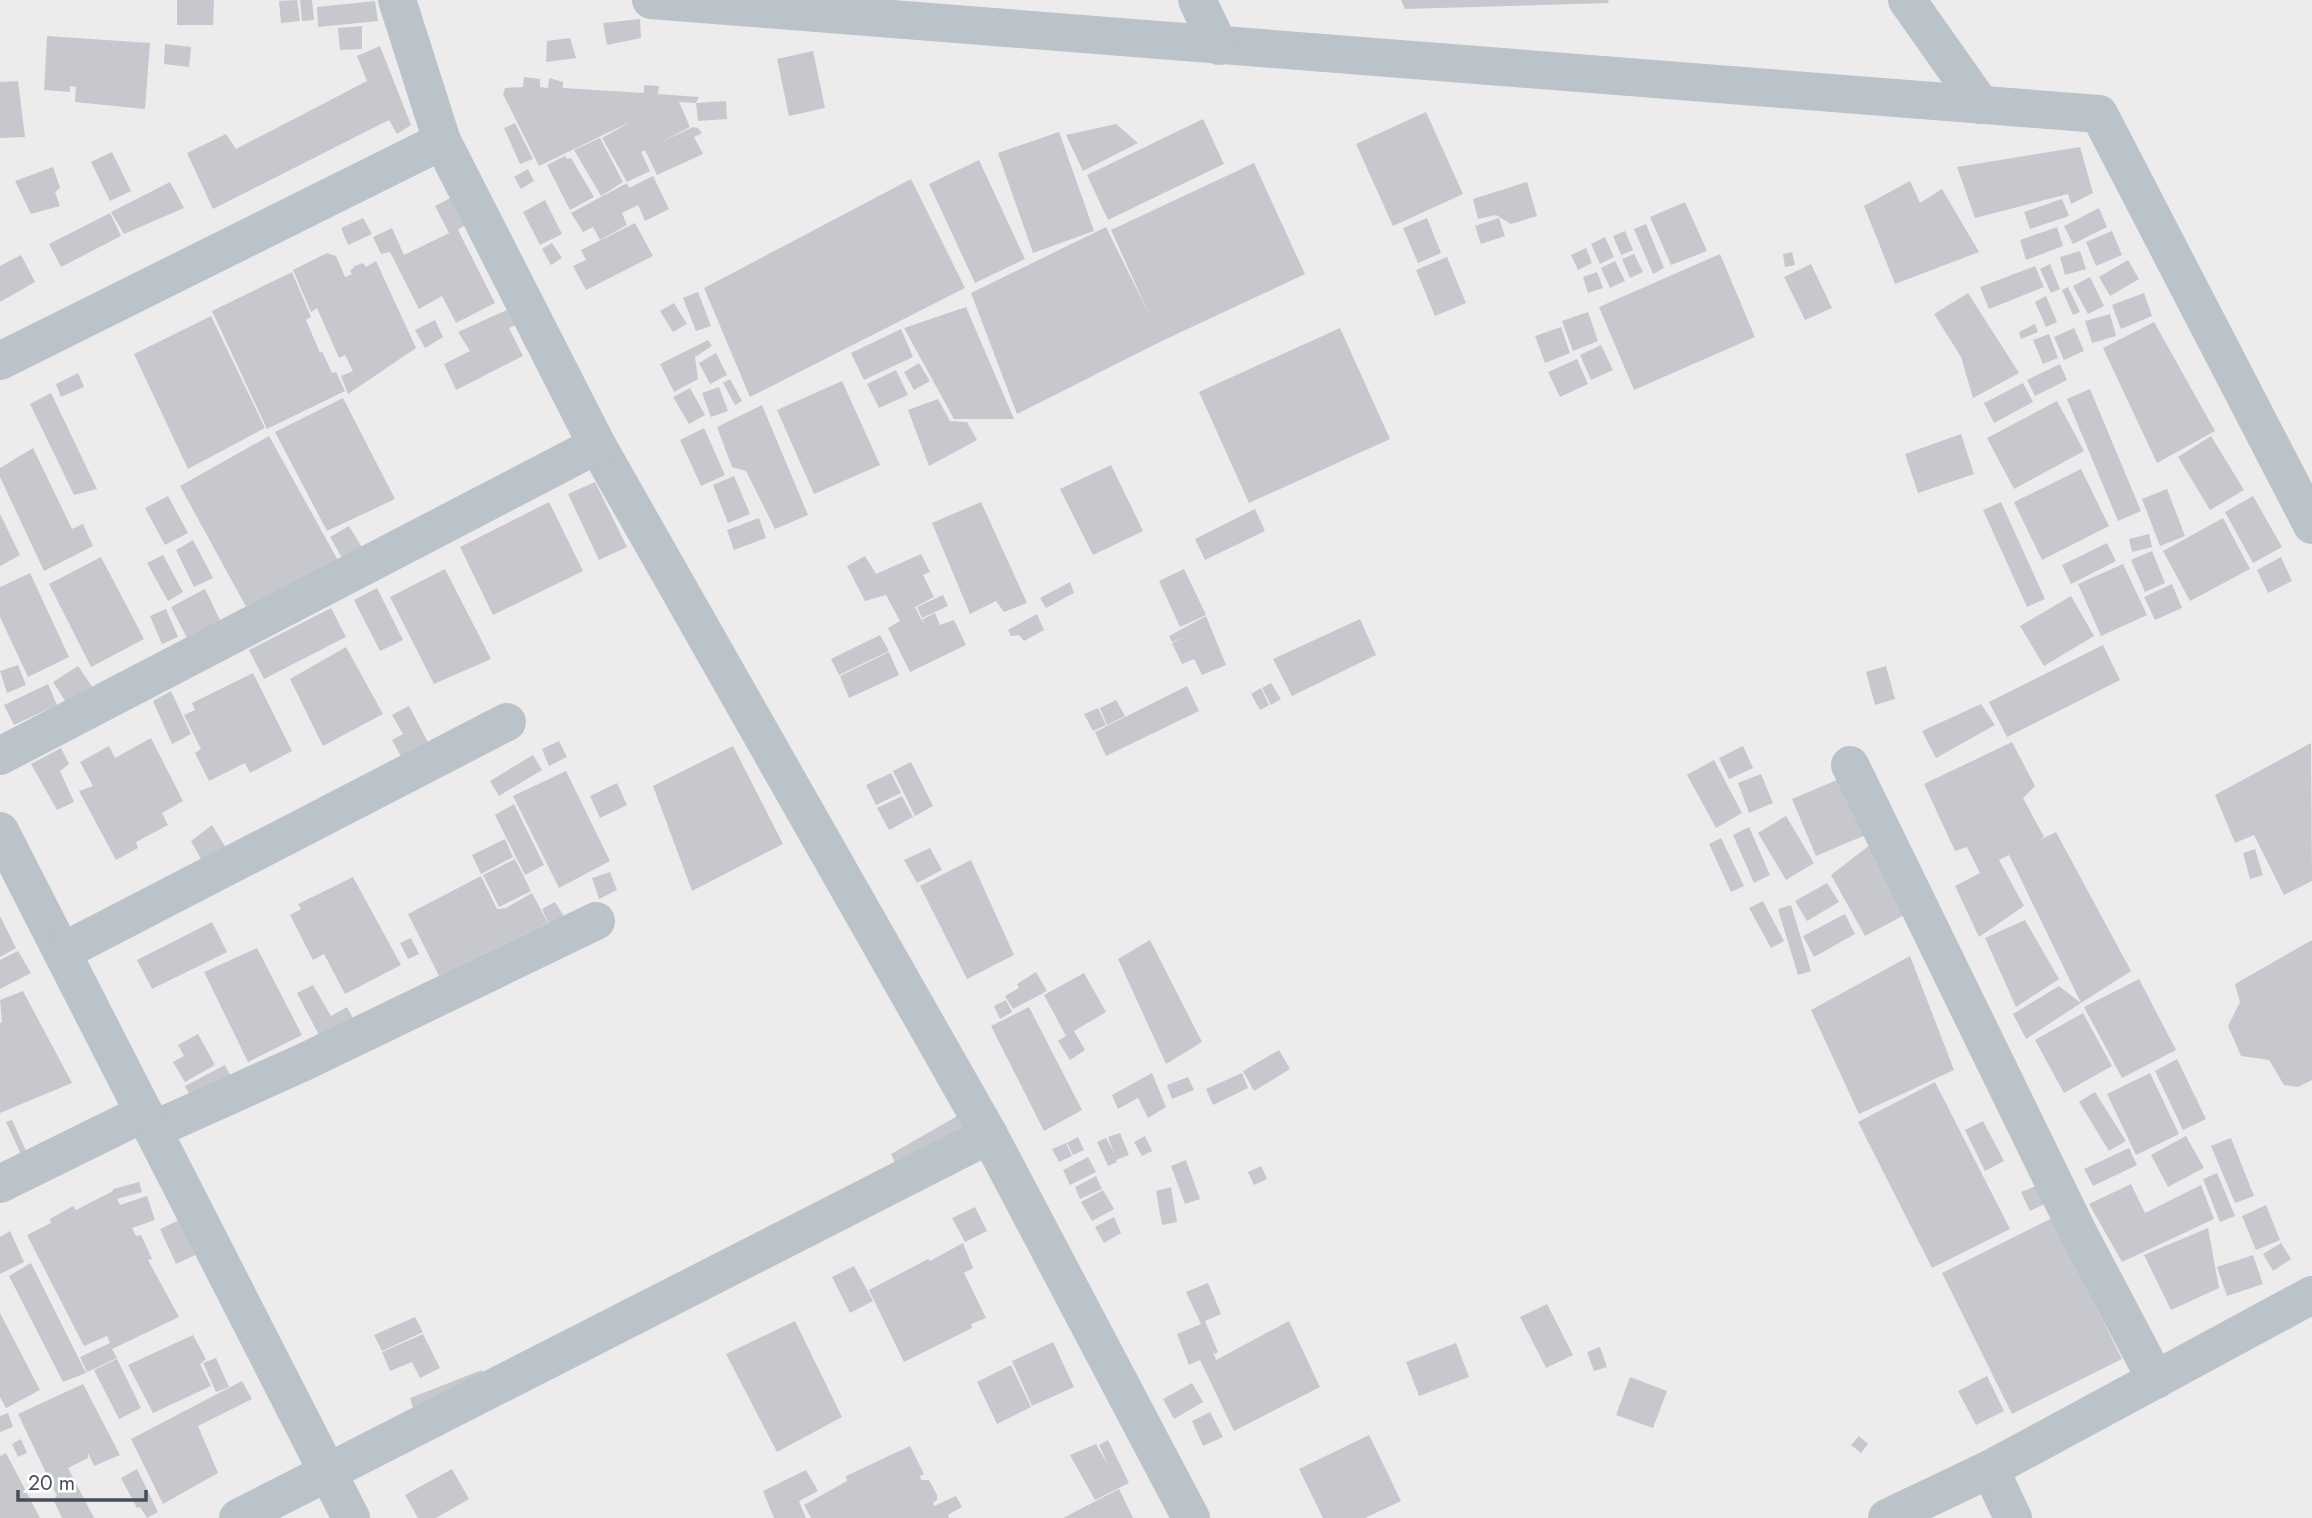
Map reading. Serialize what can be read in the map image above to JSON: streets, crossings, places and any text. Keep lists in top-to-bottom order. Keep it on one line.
{"scale_bar":"20 m"}
